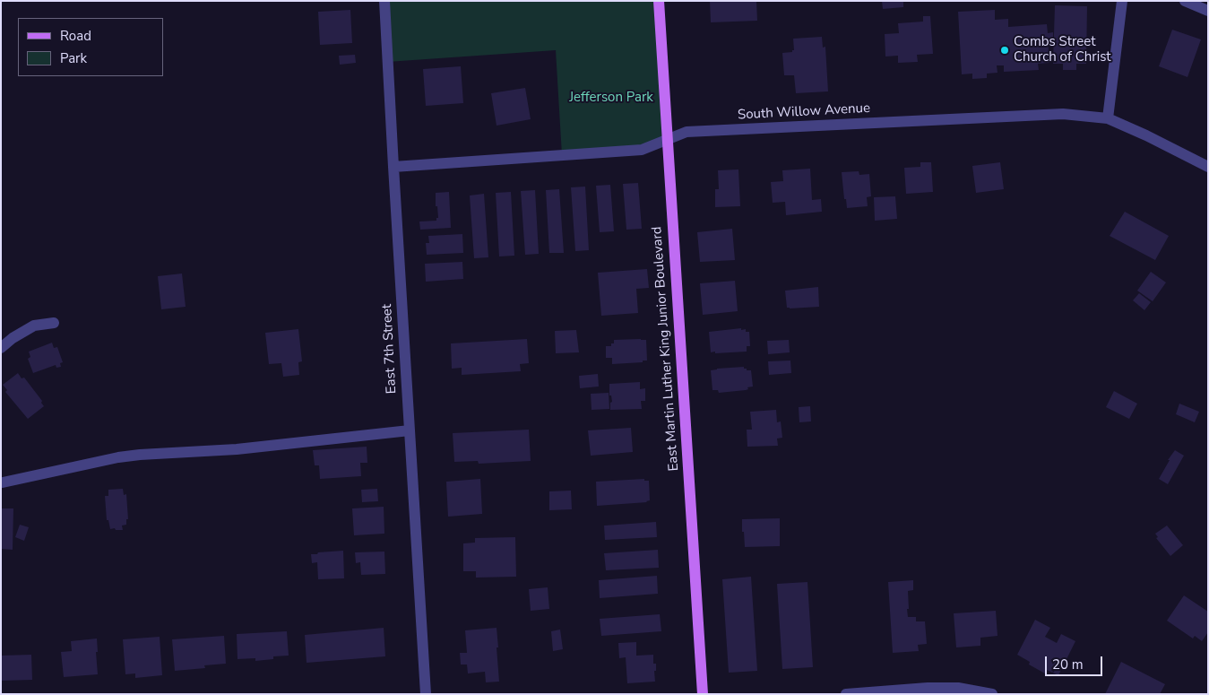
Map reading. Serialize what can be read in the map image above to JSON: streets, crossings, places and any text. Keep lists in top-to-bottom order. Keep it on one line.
{"streets":{"main road":["East Martin Luther King Junior Boulevard"],"street":["South Willow Avenue","East 7th Street"]},"crossings":[["South Willow Avenue","East 7th Street"],["South Willow Avenue","East Martin Luther King Junior Boulevard"]],"parks":["Jefferson Park"],"places":["Combs Street Church of Christ"],"legend":["Road","Park"],"scale_bar":"20 m"}
